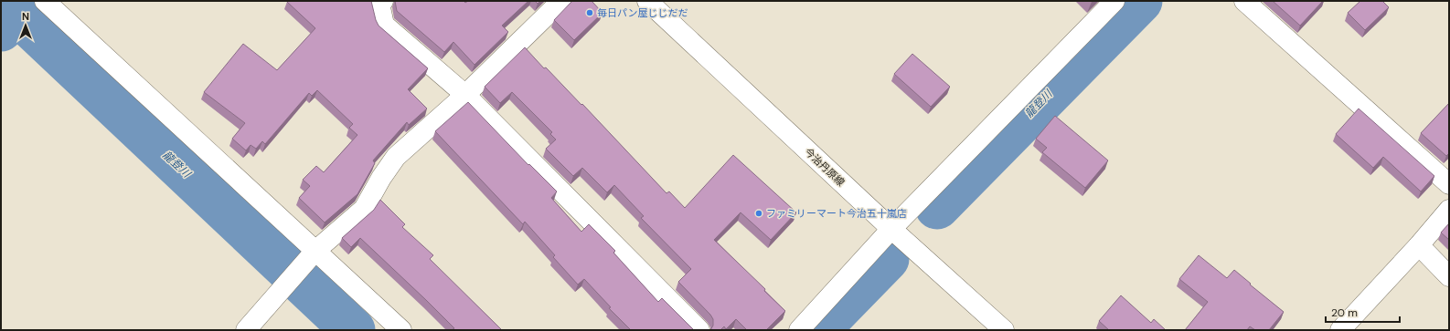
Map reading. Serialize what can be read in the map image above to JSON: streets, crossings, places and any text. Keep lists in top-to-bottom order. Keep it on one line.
{"streets":{"street":["今治丹原線"]},"water":["龍登川"],"places":["毎日パン屋じじだだ","ファミリーマート今治五十嵐店"],"scale_bar":"20 m","north":"top"}
